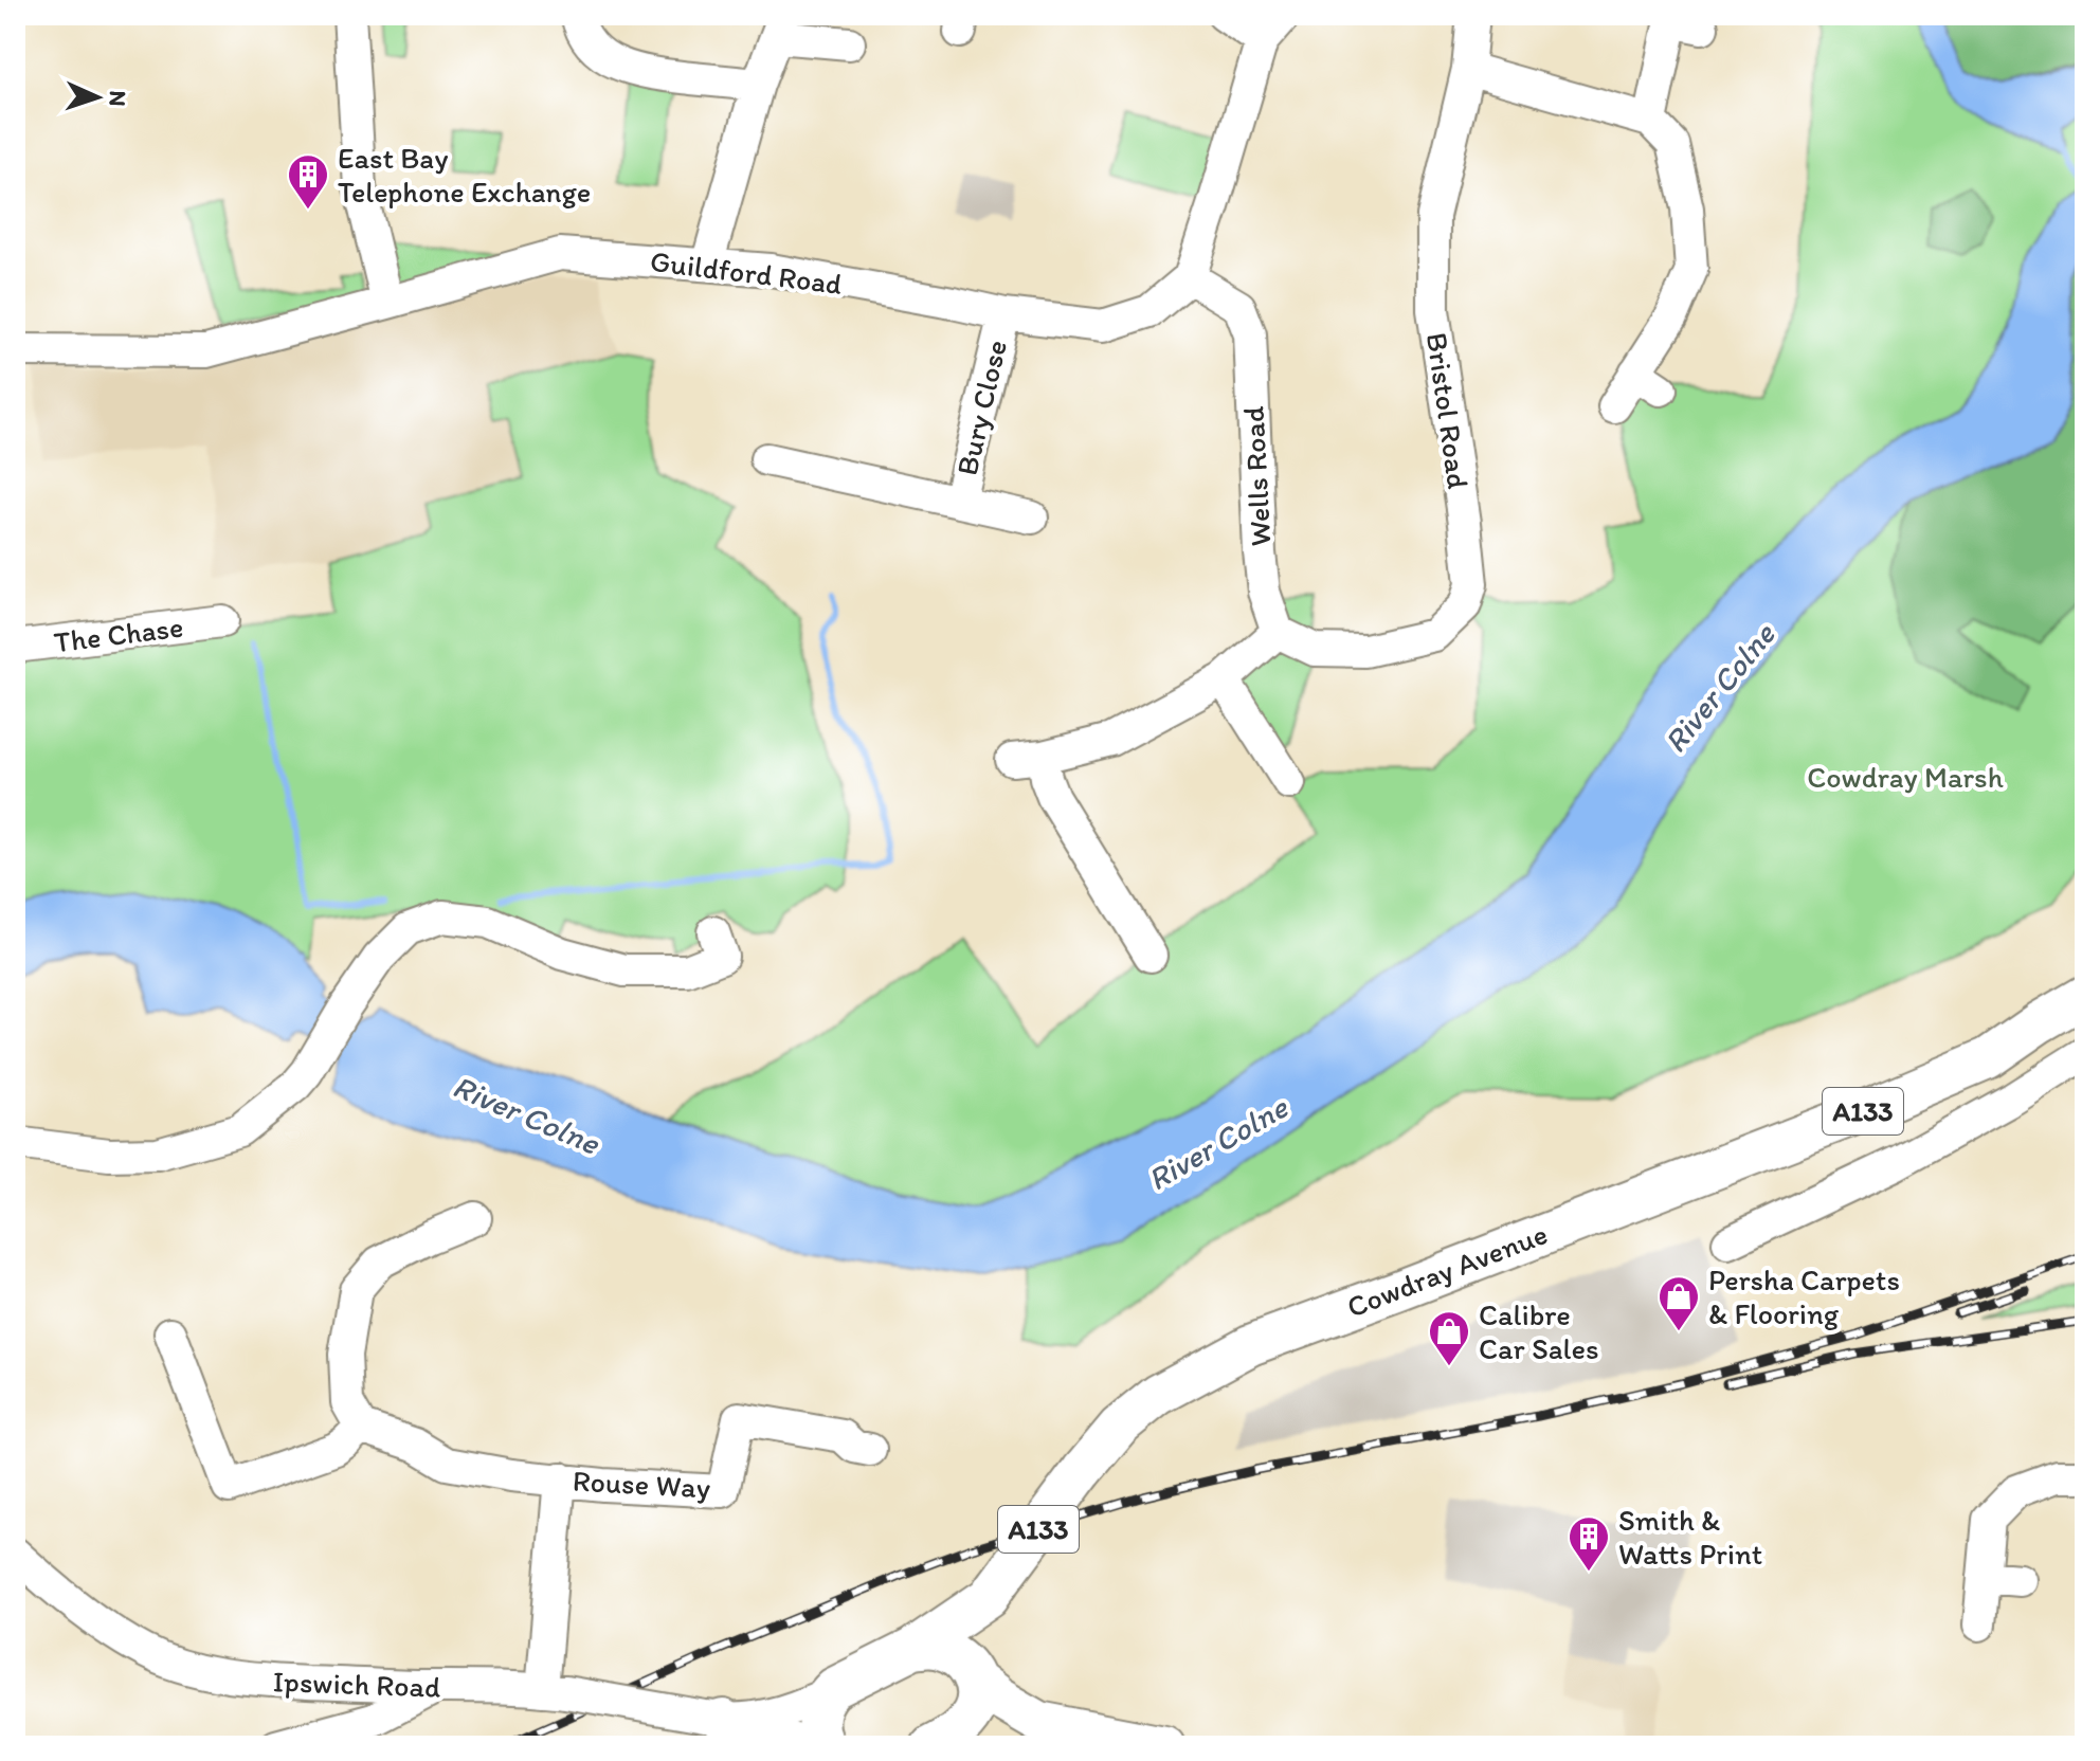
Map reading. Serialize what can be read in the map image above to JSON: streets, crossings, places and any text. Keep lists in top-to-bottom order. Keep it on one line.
{"streets":{"main road":["A133","Cowdray Avenue"],"street":["Guildford Road","Bury Close","Bristol Road","Wells Road","The Chase","Rouse Way","Ipswich Road"]},"crossings":[["Guildford Road","Bury Close"],["Guildford Road","Wells Road"],["Bristol Road","Wells Road"],["A133","Cowdray Avenue"],["A133","Ipswich Road"]],"water":["River Colne"],"parks":["Cowdray Marsh"],"places":{"building":["East Bay Telephone Exchange","Smith & Watts Print"],"shop":["Persha Carpets & Flooring","Calibre Car Sales"]},"north":"right"}
